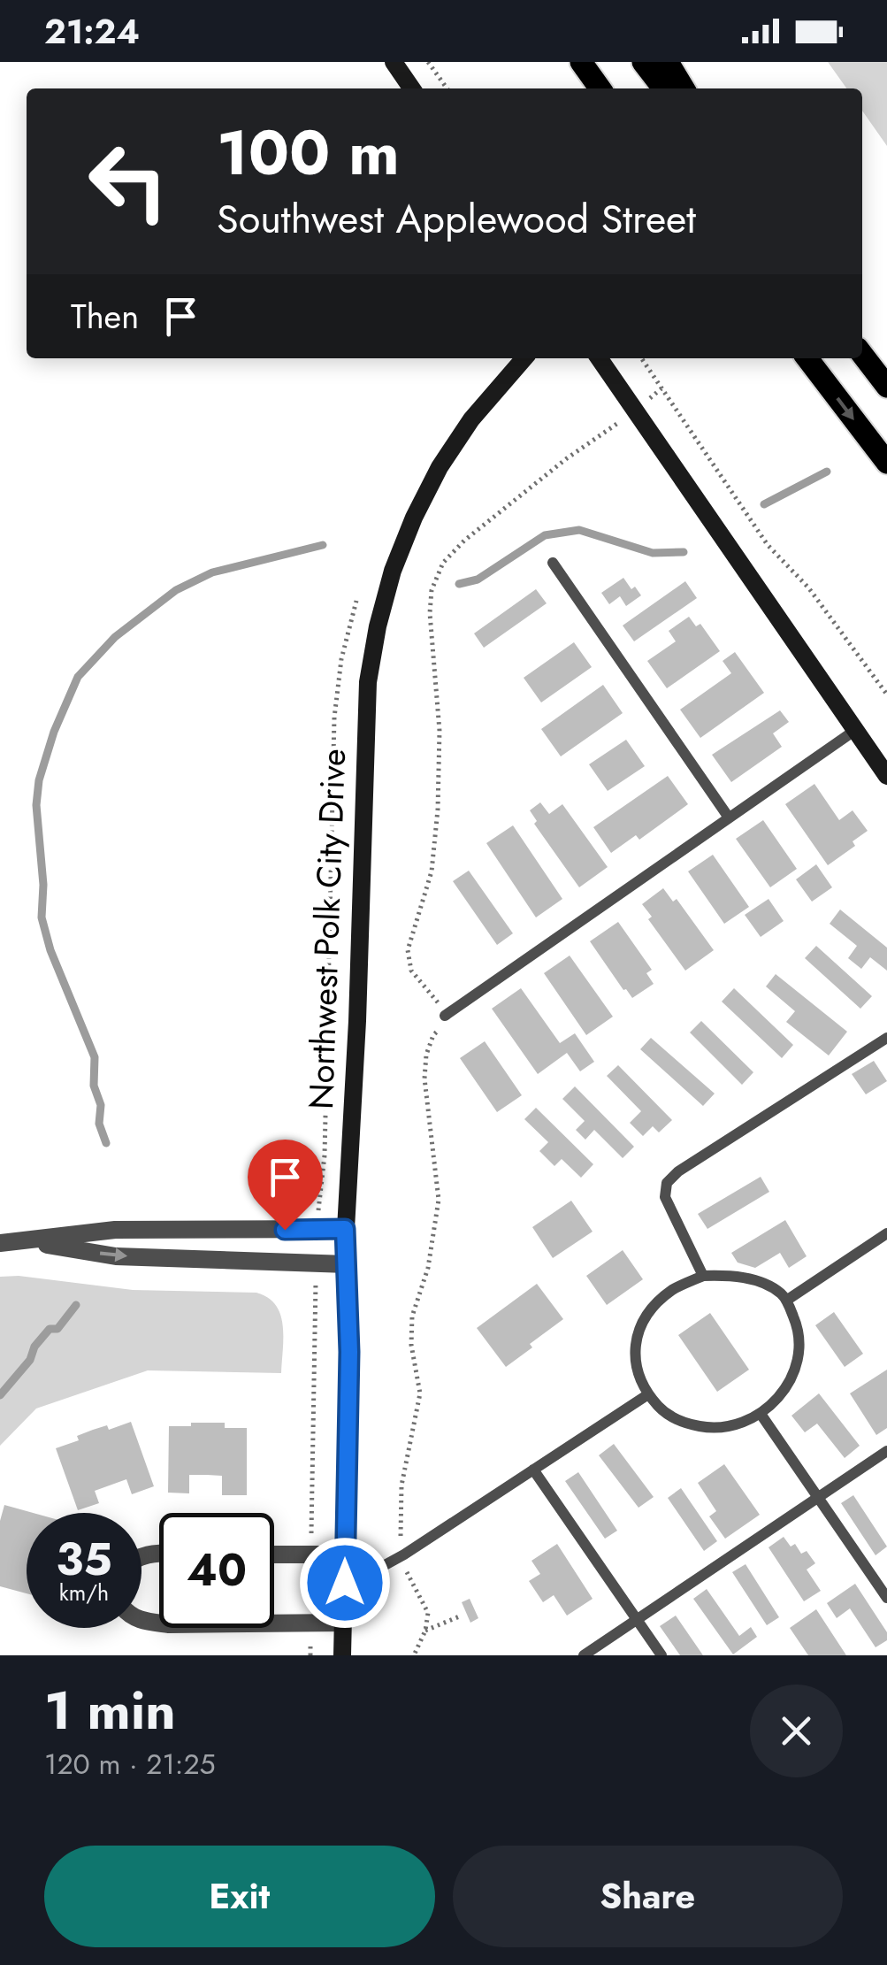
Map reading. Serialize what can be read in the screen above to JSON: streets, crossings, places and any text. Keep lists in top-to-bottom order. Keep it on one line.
{"streets":{"street":["Northwest Polk City Drive"]},"page":{"status":"21:24","turn":["100 m","Southwest Applewood Street"],"then":"Then","speed":"35 km/h","limit":"40","heading":["1 min","120 m · 21:25"],"buttons":["Exit","Share"]}}
